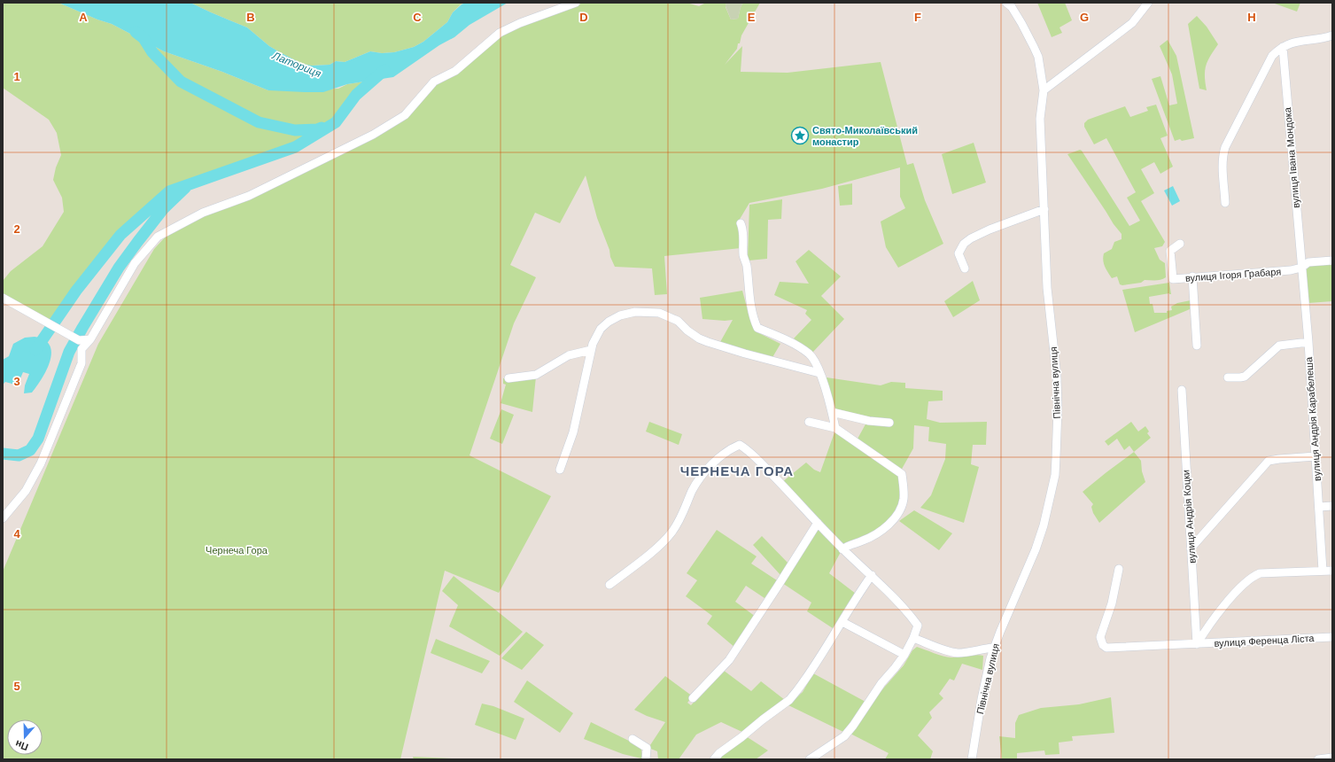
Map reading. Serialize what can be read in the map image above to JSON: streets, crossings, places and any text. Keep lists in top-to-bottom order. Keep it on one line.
{"streets":{"street":["вулиця Івана Мондока","вулиця Ігоря Грабаря","Північна вулиця","вулиця Андрія Карабелеша","вулиця Андрія Коцки","вулиця Ференца Ліста"]},"crossings":[["вулиця Івана Мондока","вулиця Ігоря Грабаря"],["вулиця Івана Мондока","вулиця Андрія Карабелеша"],["вулиця Ігоря Грабаря","вулиця Андрія Карабелеша"],["вулиця Андрія Коцки","вулиця Ференца Ліста"]],"districts":["ЧЕРНЕЧА ГОРА"],"water":["Латориця"],"parks":["Чернеча Гора"],"places":{"place":["Свято-Миколаївський монастир"]},"north":"bottom","grid":{"columns":["A","B","C","D","E","F","G","H"],"rows":["1","2","3","4","5"]}}
